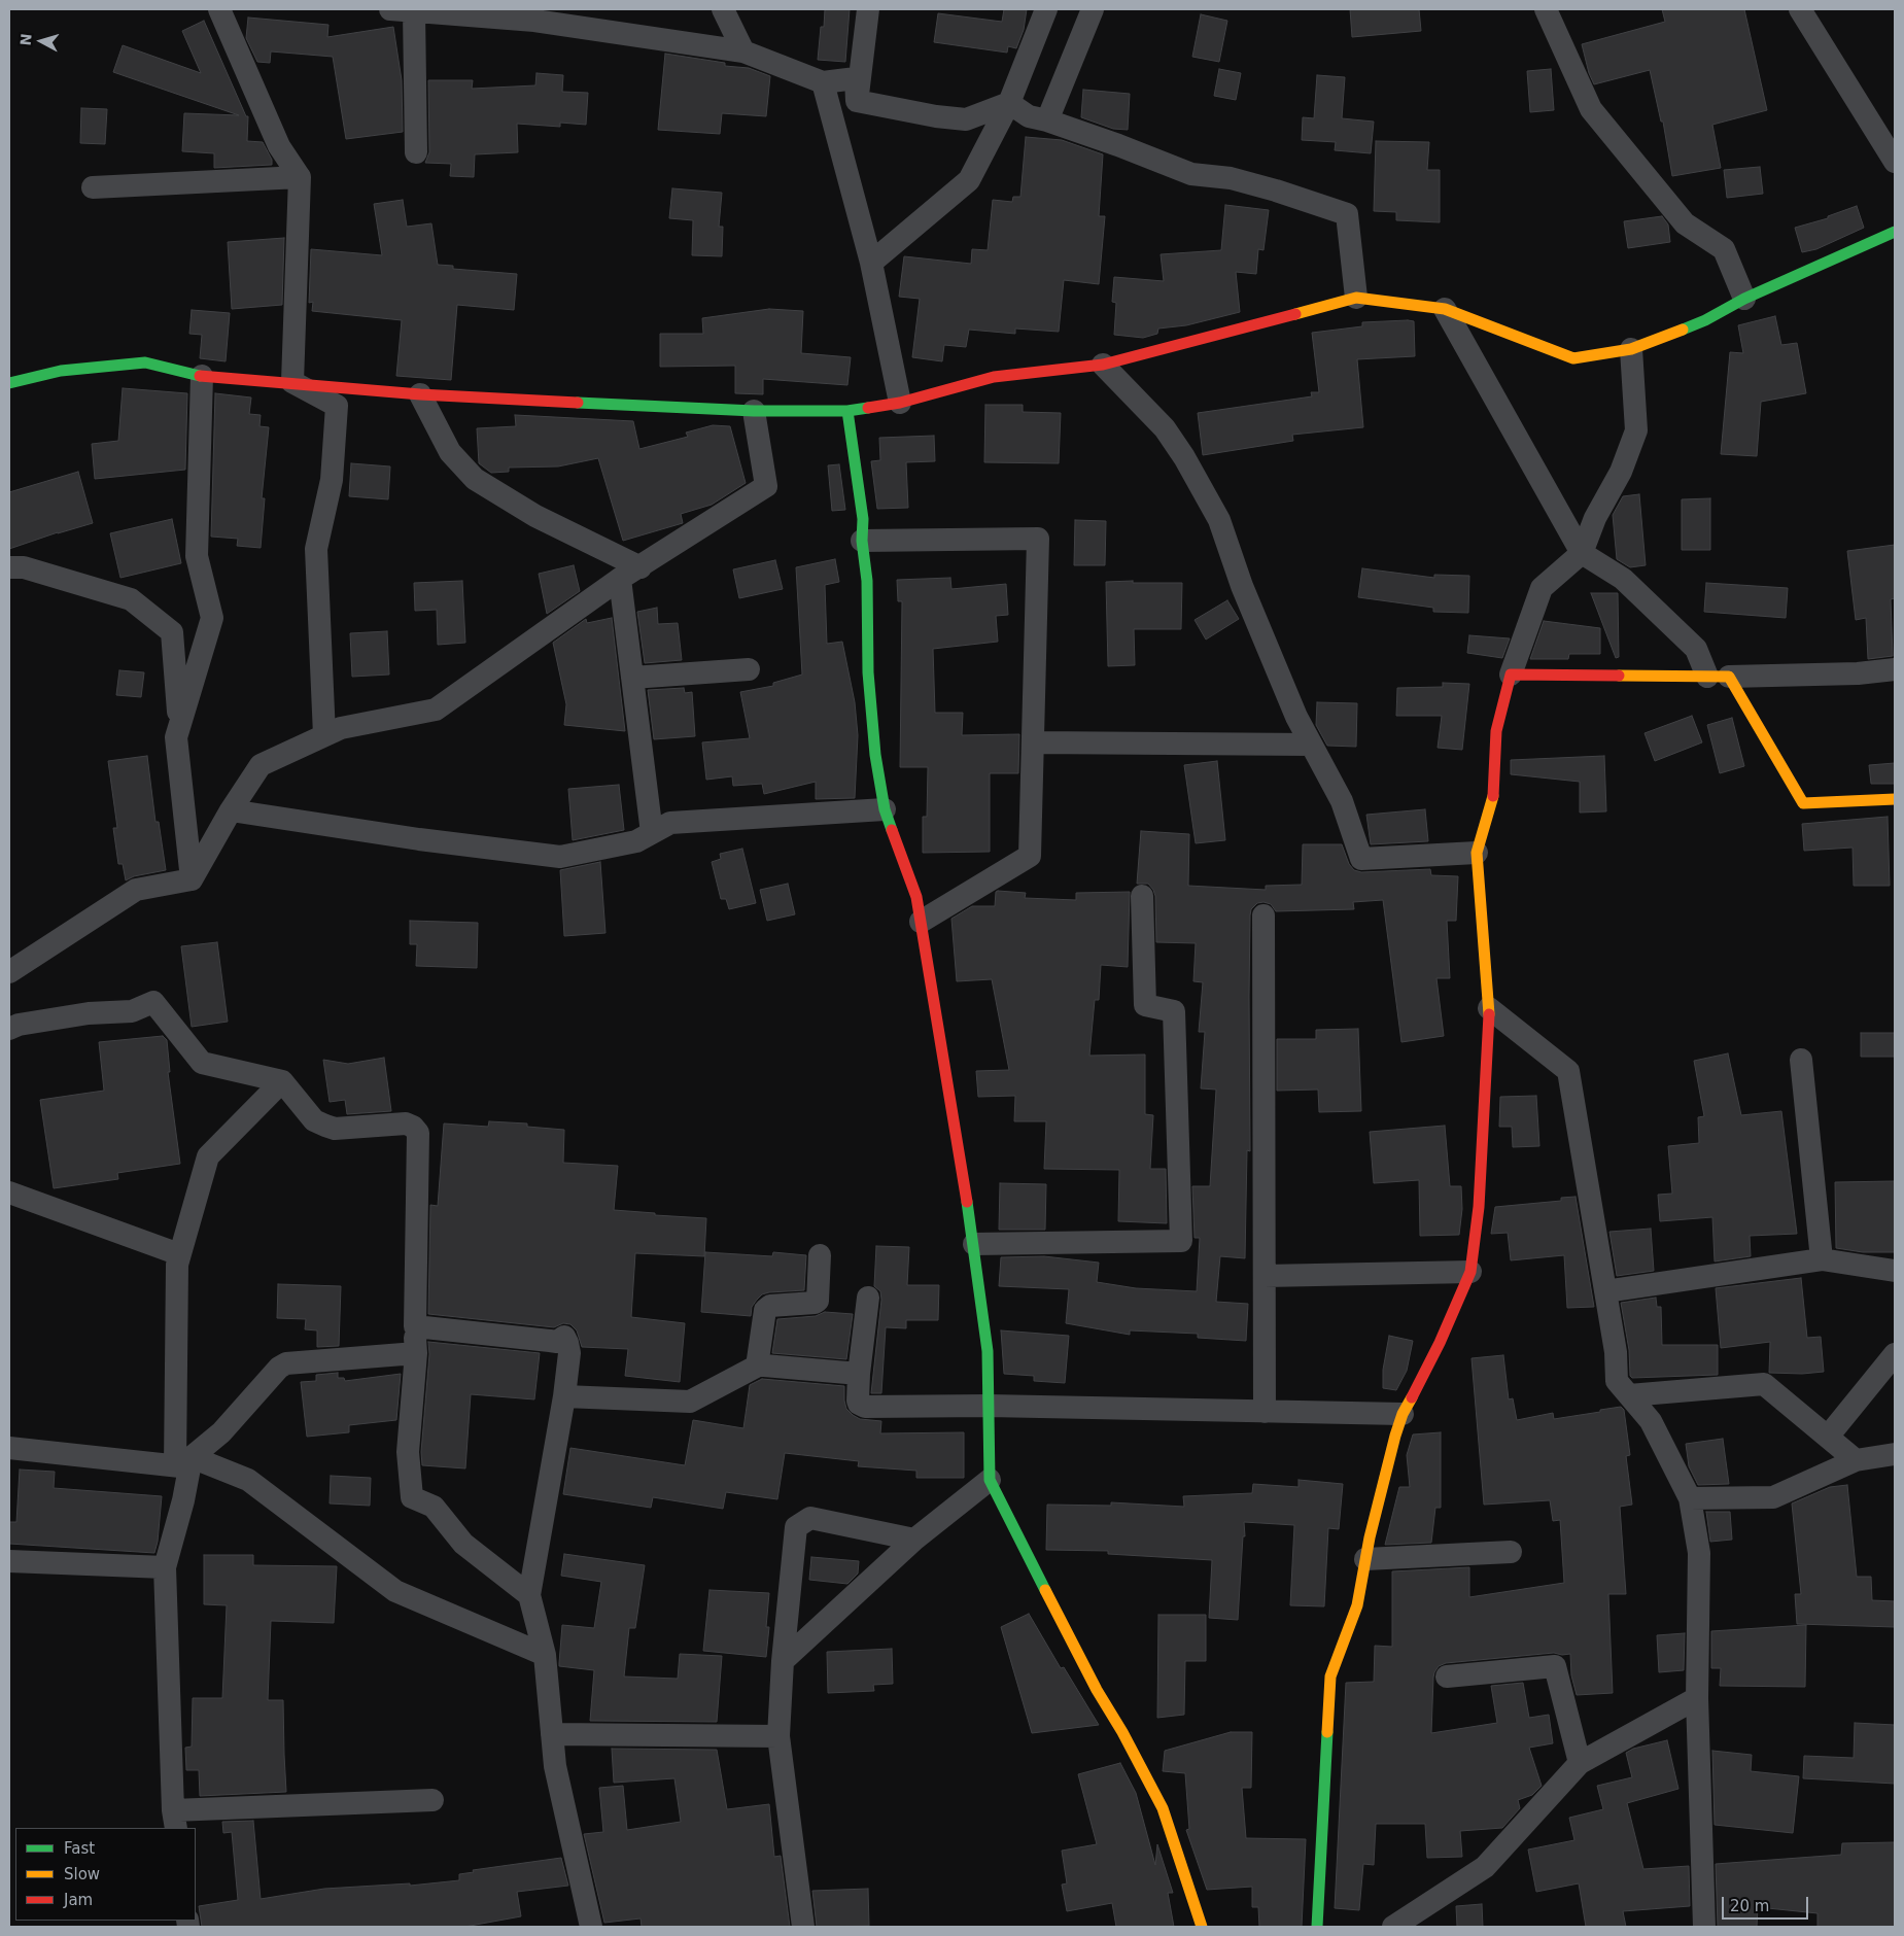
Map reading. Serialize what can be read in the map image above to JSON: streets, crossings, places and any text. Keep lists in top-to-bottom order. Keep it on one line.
{"legend":["Fast","Slow","Jam"],"scale_bar":"20 m","north":"left"}
